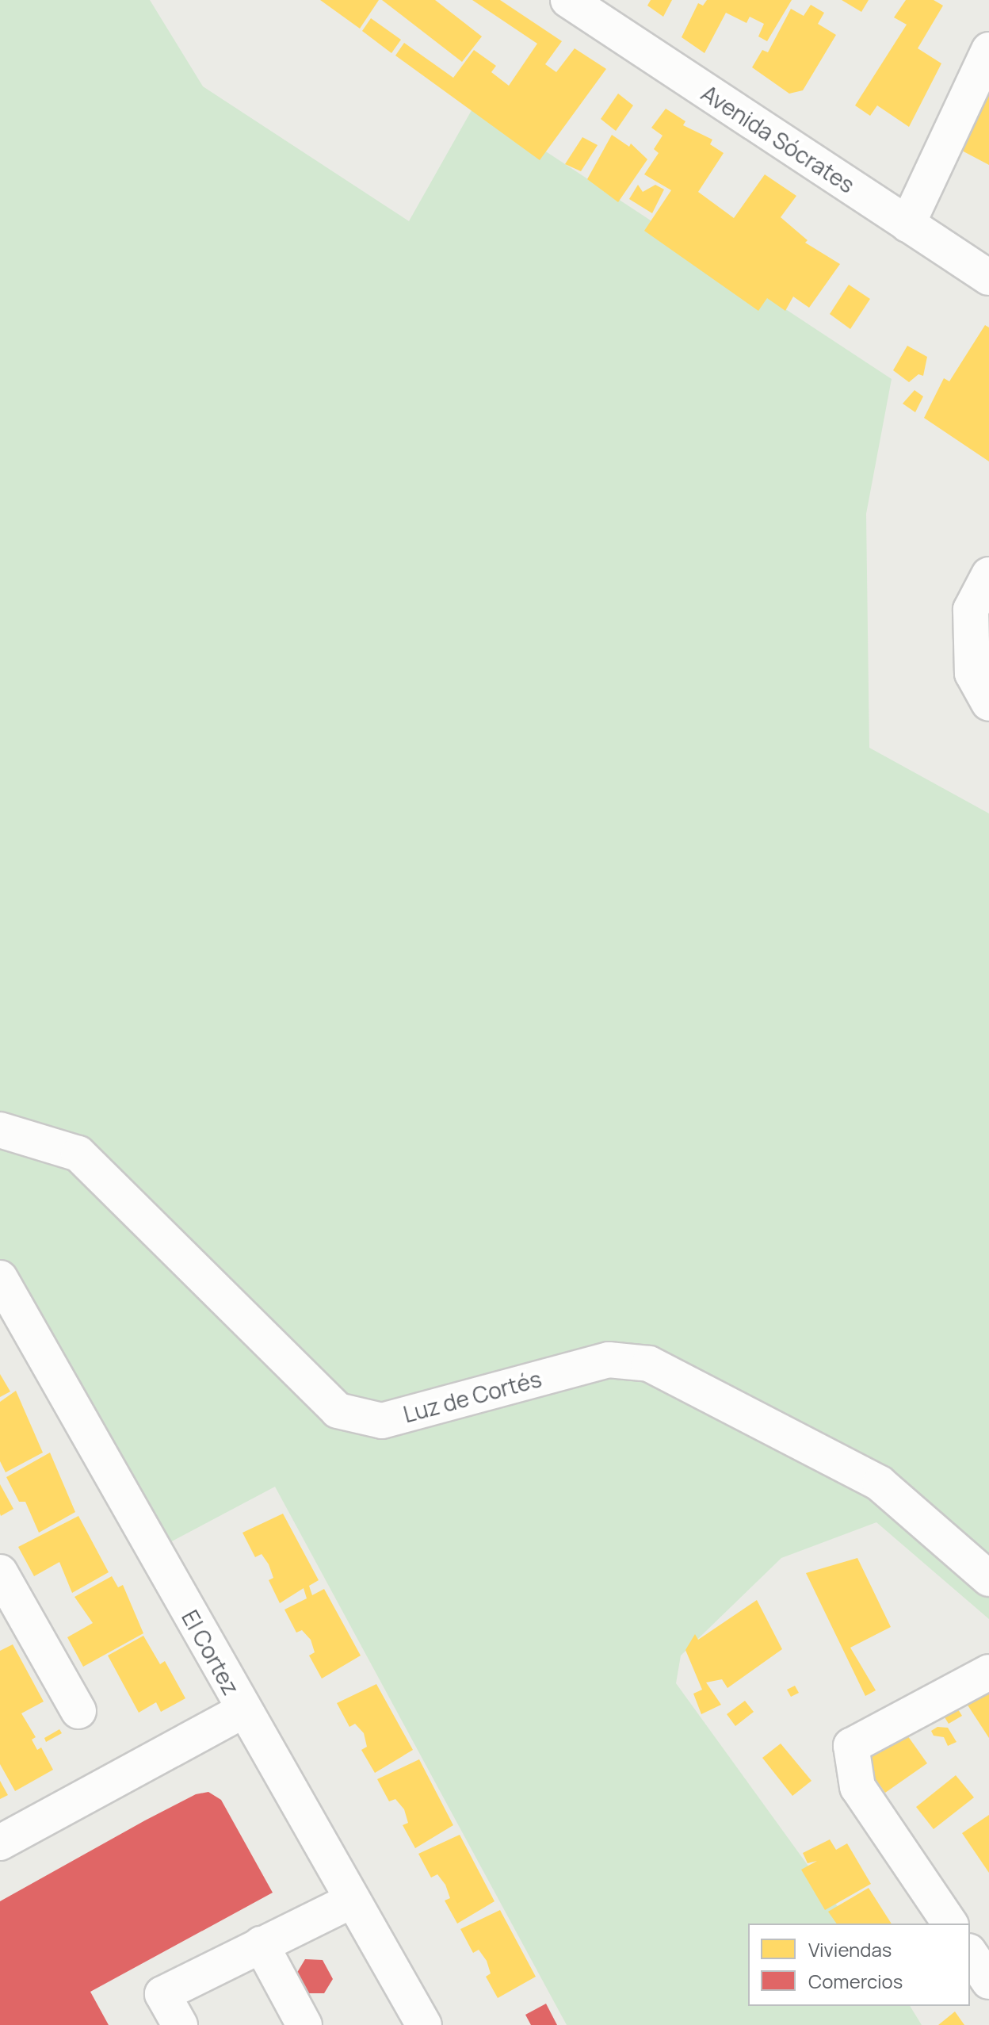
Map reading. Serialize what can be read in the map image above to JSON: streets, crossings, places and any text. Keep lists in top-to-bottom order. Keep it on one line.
{"streets":{"street":["Avenida Sócrates","Luz de Cortés","El Cortez"]},"legend":["Viviendas","Comercios"]}
